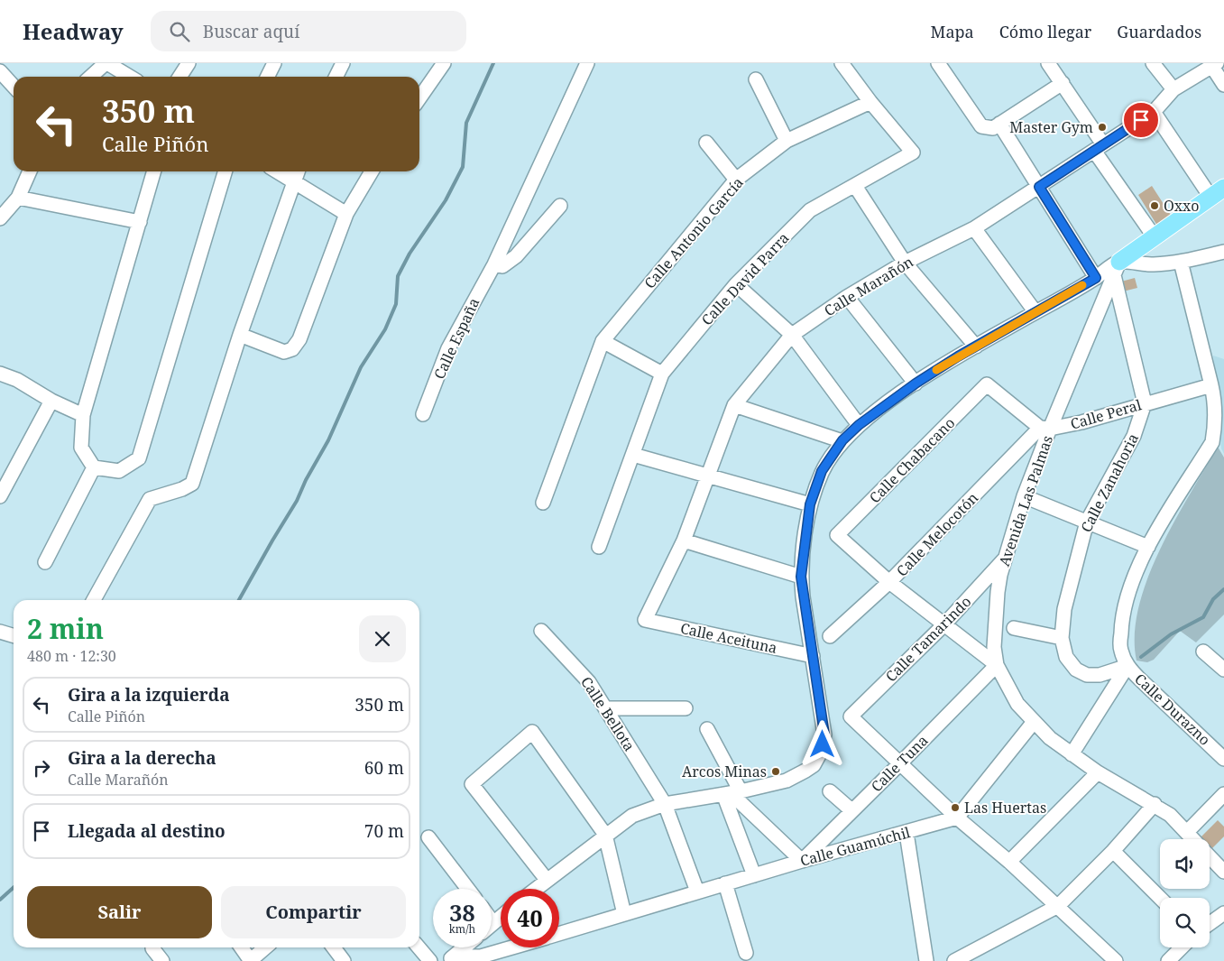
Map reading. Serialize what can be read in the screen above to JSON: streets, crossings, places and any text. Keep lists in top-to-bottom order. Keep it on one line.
{"streets":{"street":["Calle Antonio García","Calle David Parra","Calle Marañón","Calle España","Calle Peral","Calle Chabacano","Calle Zanahoria","Avenida Las Palmas","Calle Melocotón","Calle Aceituna","Calle Tamarindo","Calle Durazno","Calle Bellota","Calle Tuna","Calle Guamúchil"]},"crossings":[["Calle Antonio García","Calle David Parra"],["Calle Marañón","Calle Aceituna"],["Calle Peral","Calle Chabacano"],["Calle Peral","Calle Zanahoria"],["Calle Peral","Avenida Las Palmas"],["Calle Peral","Calle Melocotón"],["Calle Chabacano","Avenida Las Palmas"],["Calle Chabacano","Calle Melocotón"],["Calle Zanahoria","Calle Durazno"],["Avenida Las Palmas","Calle Melocotón"],["Avenida Las Palmas","Calle Tamarindo"],["Avenida Las Palmas","Calle Tuna"],["Calle Tamarindo","Calle Tuna"],["Calle Bellota","Calle Guamúchil"],["Calle Tuna","Calle Guamúchil"]],"places":["Master Gym","Oxxo","Arcos Minas","Las Huertas"],"page":{"header":"Headway","search":"Buscar aquí","nav":["Mapa","Cómo llegar","Guardados"],"turn":["350 m","Calle Piñón"],"heading":["2 min","480 m · 12:30"],"list":[{"name":"Gira a la izquierda","note":"Calle Piñón","value":"350 m"},{"name":"Gira a la derecha","note":"Calle Marañón","value":"60 m"},{"name":"Llegada al destino","value":"70 m"}],"buttons":["Salir","Compartir"],"speed":"38 km/h","limit":"40"}}
